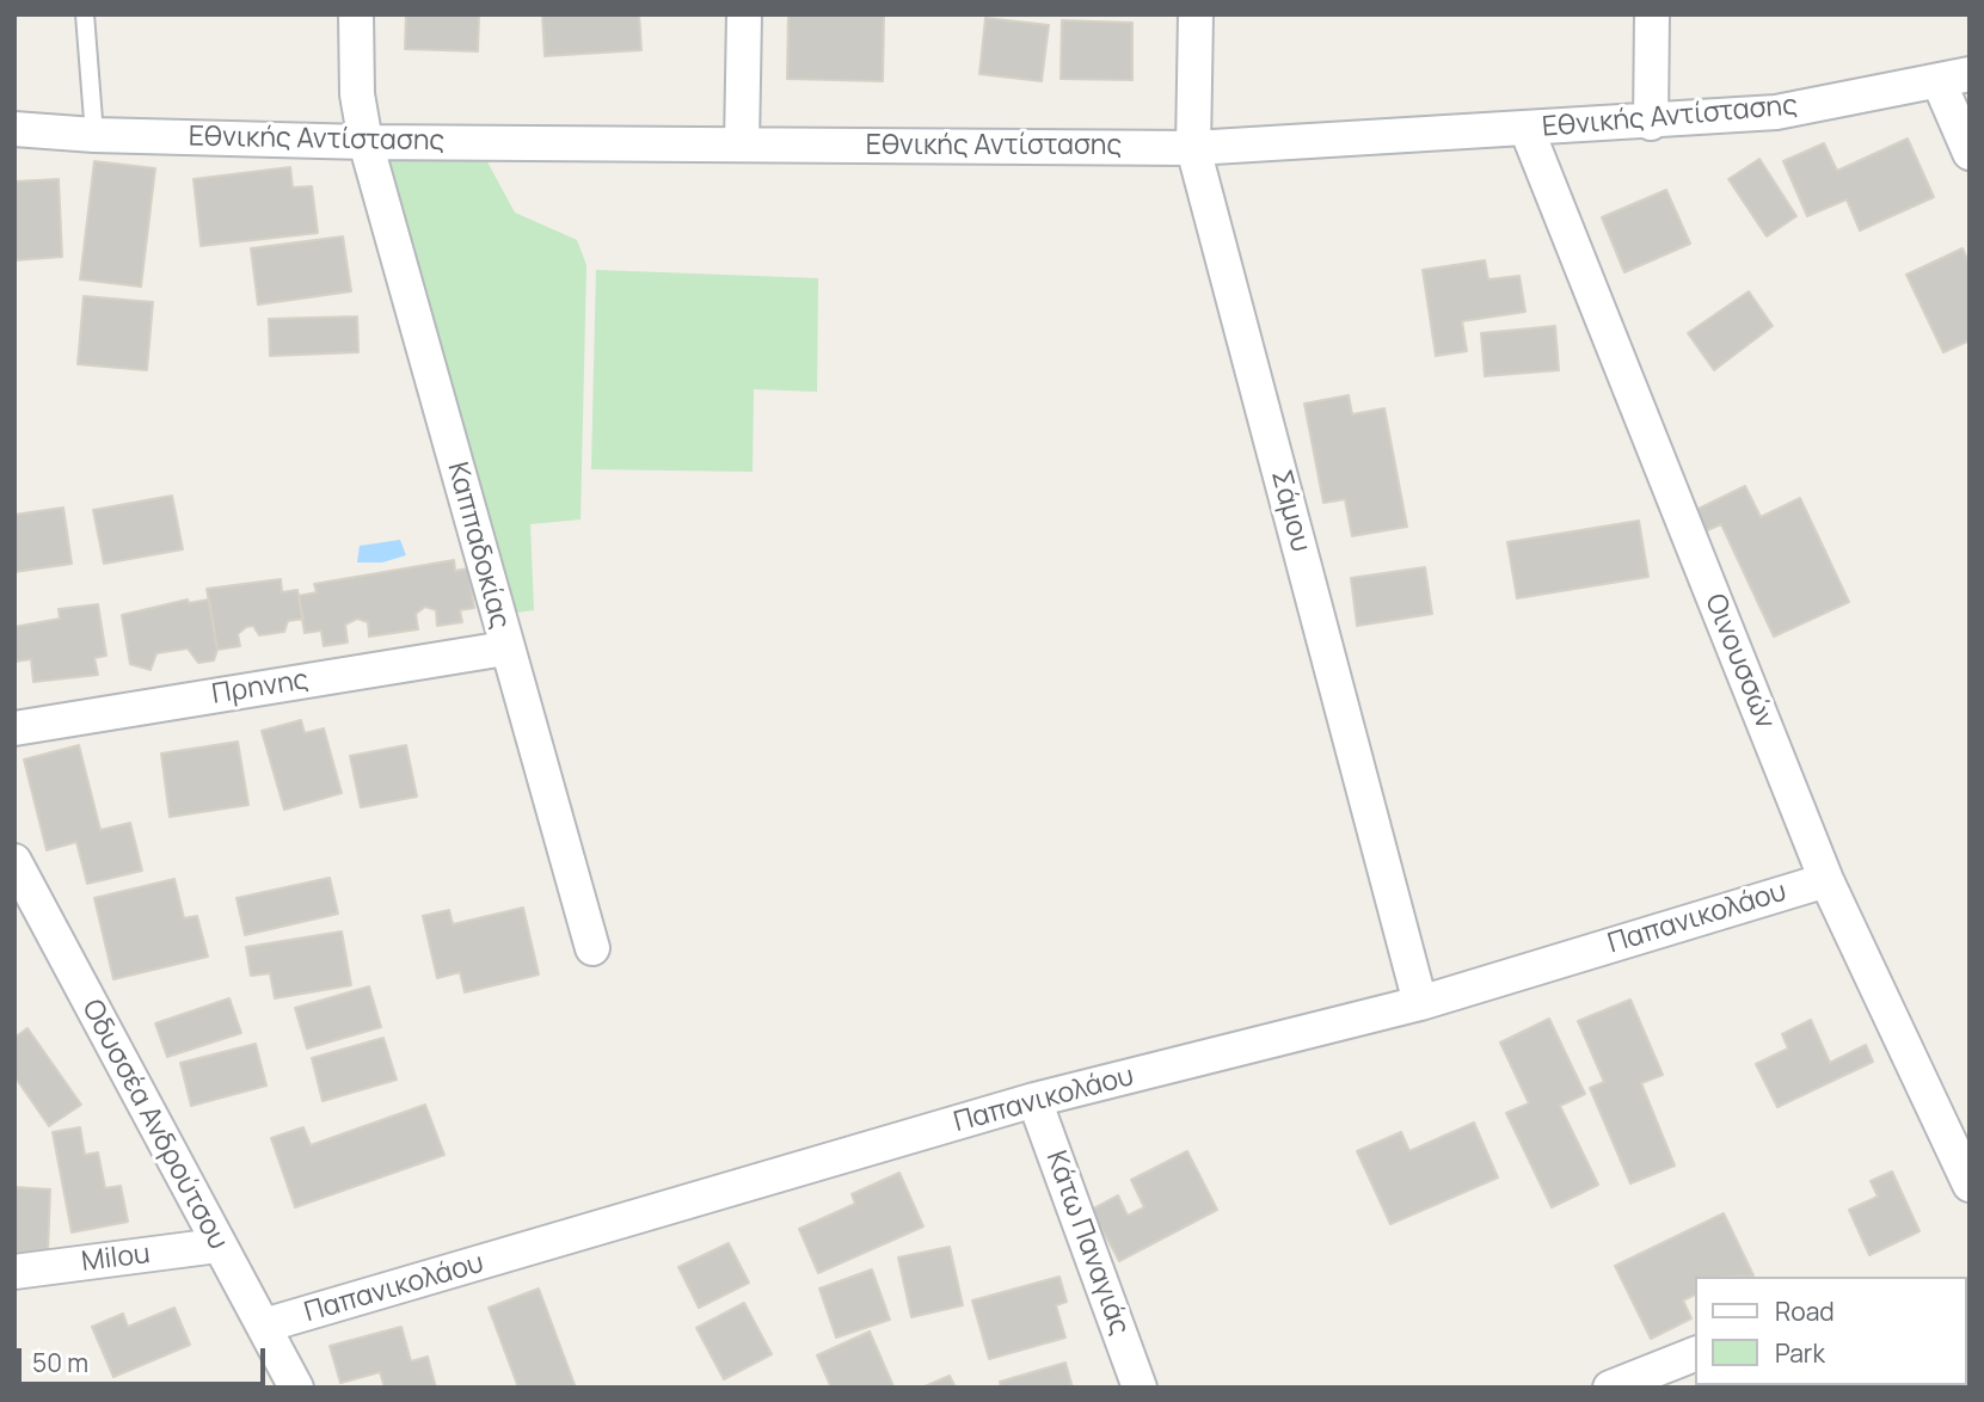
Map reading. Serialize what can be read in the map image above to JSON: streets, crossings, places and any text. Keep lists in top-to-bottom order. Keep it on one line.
{"streets":{"street":["Εθνικής Αντίστασης","Σάμου","Καππαδοκίας","Οινουσσών","Πρηνης","Παπανικολάου","Οδυσσέα Ανδρούτσου","Κάτω Παναγιάς","Milou"]},"crossings":[["Εθνικής Αντίστασης","Σάμου"],["Εθνικής Αντίστασης","Καππαδοκίας"],["Εθνικής Αντίστασης","Οινουσσών"],["Σάμου","Παπανικολάου"],["Καππαδοκίας","Πρηνης"],["Οινουσσών","Παπανικολάου"],["Παπανικολάου","Οδυσσέα Ανδρούτσου"],["Παπανικολάου","Κάτω Παναγιάς"],["Οδυσσέα Ανδρούτσου","Milou"]],"legend":["Road","Park"],"scale_bar":"50 m"}
